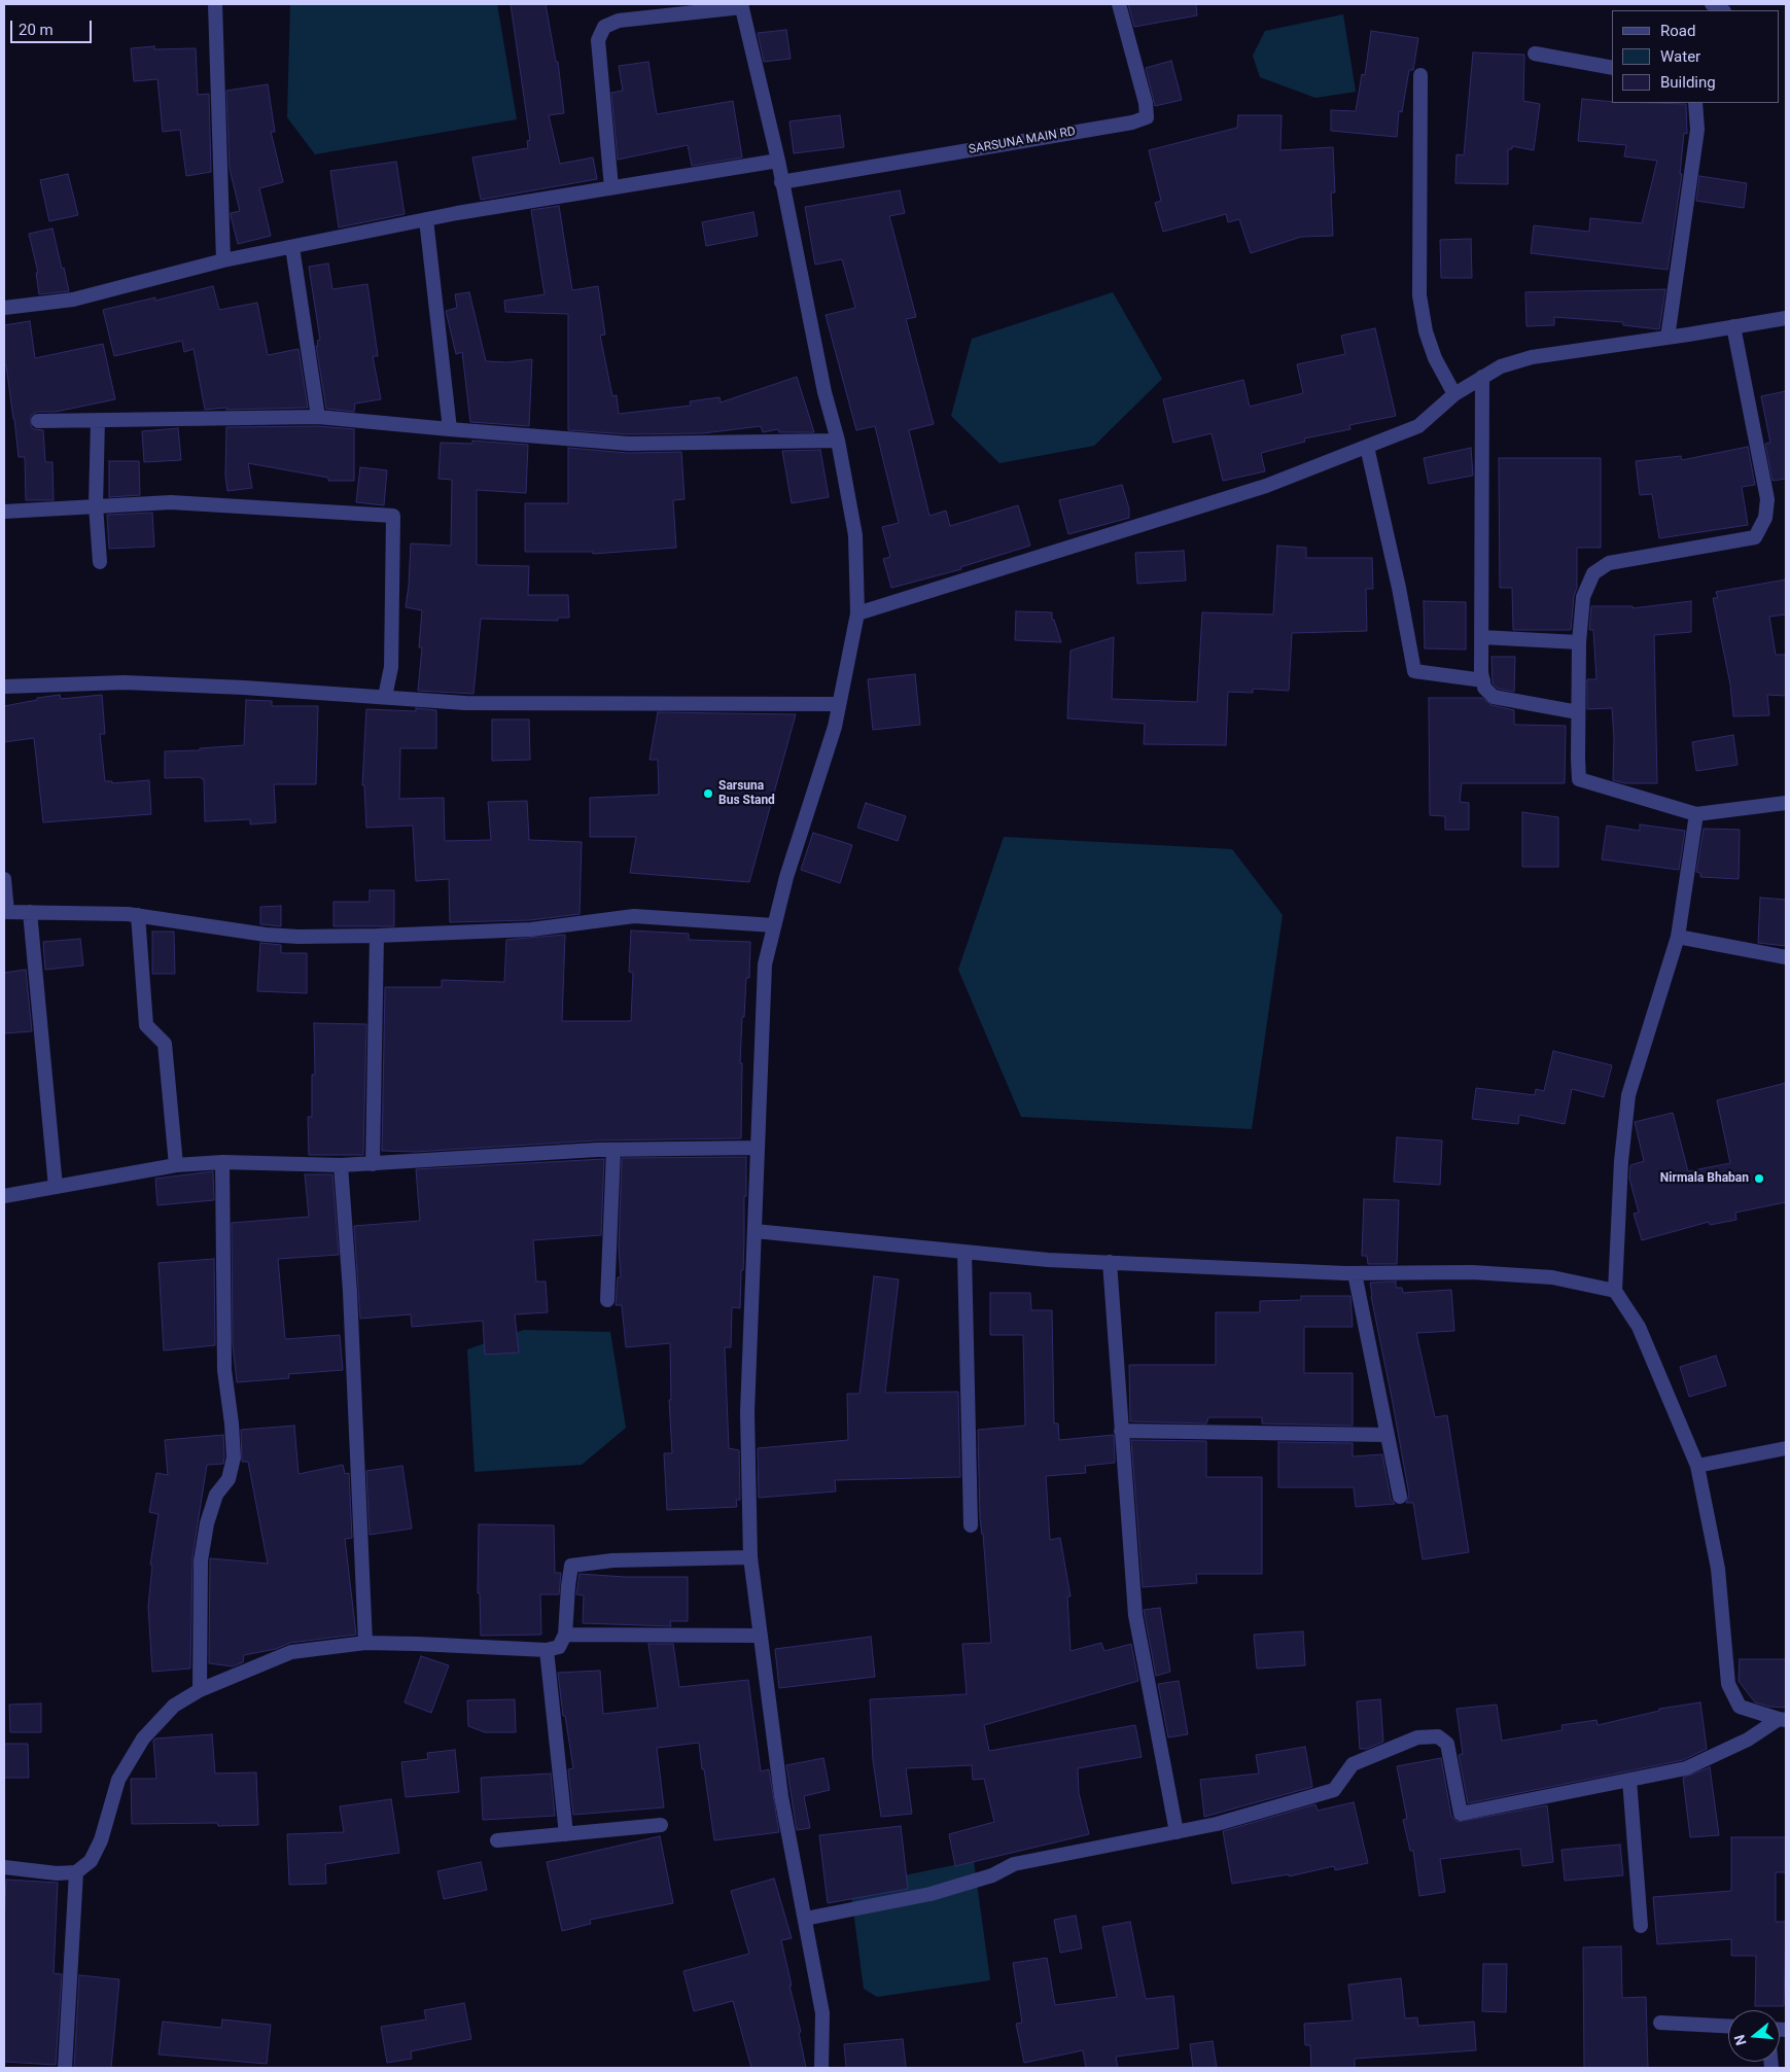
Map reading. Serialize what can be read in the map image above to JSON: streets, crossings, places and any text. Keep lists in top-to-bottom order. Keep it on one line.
{"streets":{"street":["SARSUNA MAIN RD"]},"places":["Sarsuna Bus Stand","Nirmala Bhaban"],"legend":["Road","Water","Building"],"scale_bar":"20 m","north":"left"}
